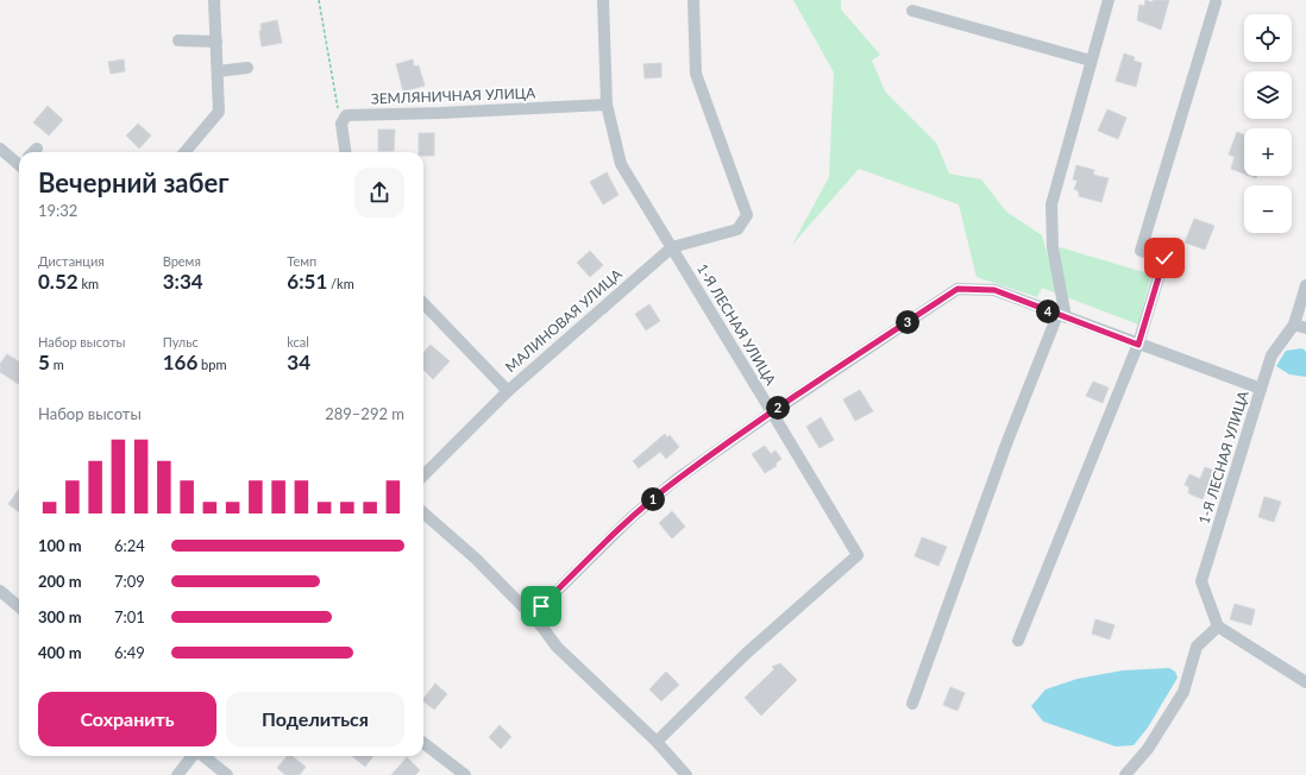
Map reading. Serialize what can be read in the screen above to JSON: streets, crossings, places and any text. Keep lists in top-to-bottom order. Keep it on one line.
{"streets":{"street":["ЗЕМЛЯНИЧНАЯ УЛИЦА","МАЛИНОВАЯ УЛИЦА","1-Я ЛЕСНАЯ УЛИЦА"]},"crossings":[["ЗЕМЛЯНИЧНАЯ УЛИЦА","1-Я ЛЕСНАЯ УЛИЦА"],["МАЛИНОВАЯ УЛИЦА","1-Я ЛЕСНАЯ УЛИЦА"]],"page":{"map_buttons":["+","−"],"heading":["Вечерний забег","19:32"],"stats":[["Дистанция","0.52 km"],["Время","3:34"],["Темп","6:51 /km"],["Набор высоты","5 m"],["Пульс","166 bpm"],["kcal","34"]],"pins":["4","3","2","1"],"chart":["Набор высоты","289–292 m"],"list":[{"name":"100 m","note":"6:24"},{"name":"200 m","note":"7:09"},{"name":"300 m","note":"7:01"},{"name":"400 m","note":"6:49"}],"buttons":["Сохранить","Поделиться"]}}
